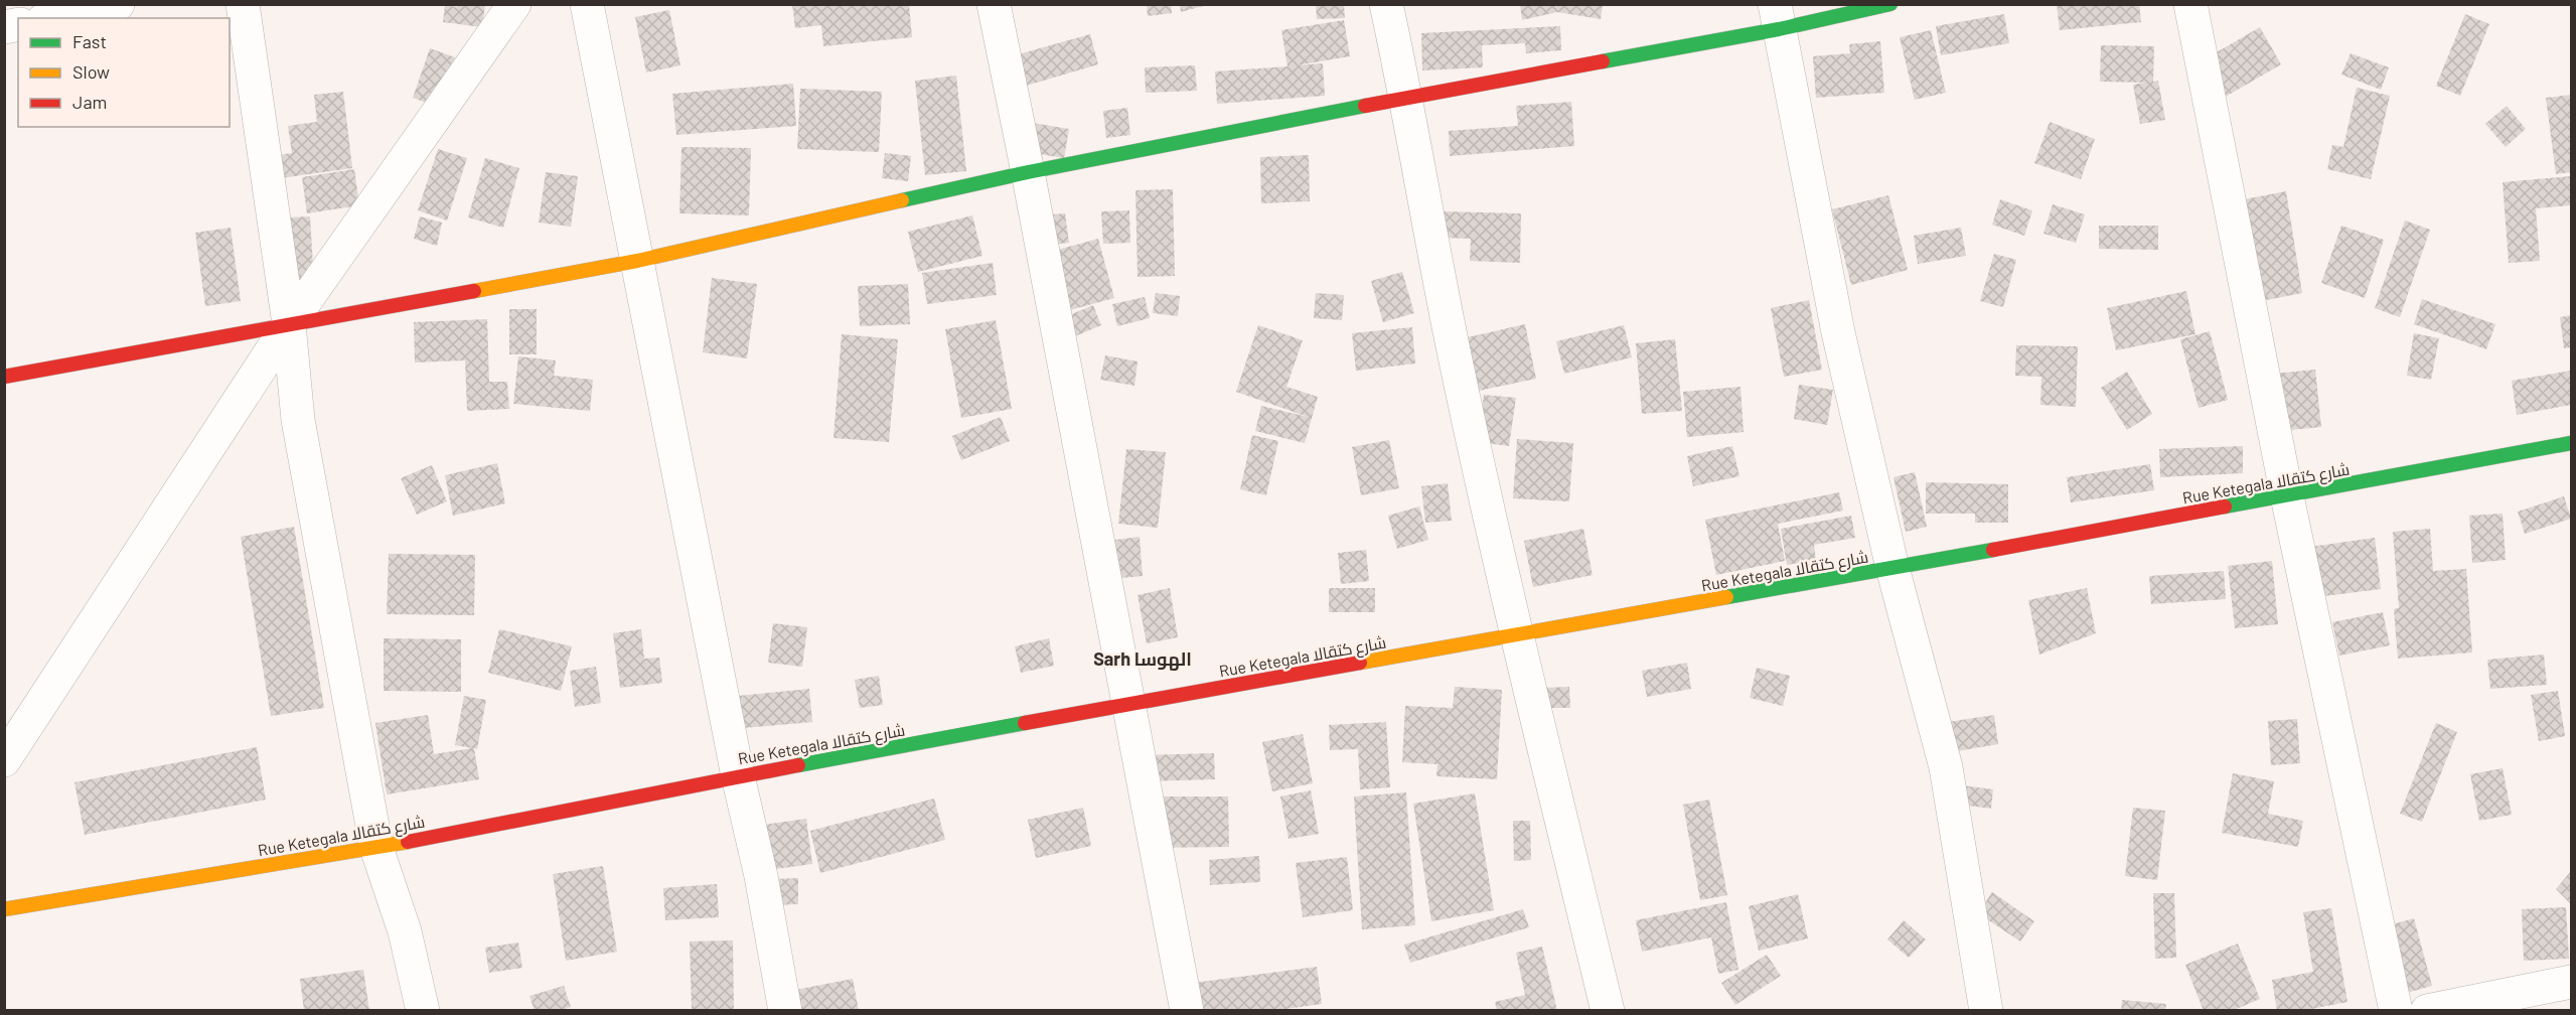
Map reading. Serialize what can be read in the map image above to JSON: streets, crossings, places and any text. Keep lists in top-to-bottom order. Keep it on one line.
{"streets":{"street":["Rue Ketegala شارع كتقالا"]},"districts":["Sarh الهوسا"],"legend":["Fast","Slow","Jam"]}
